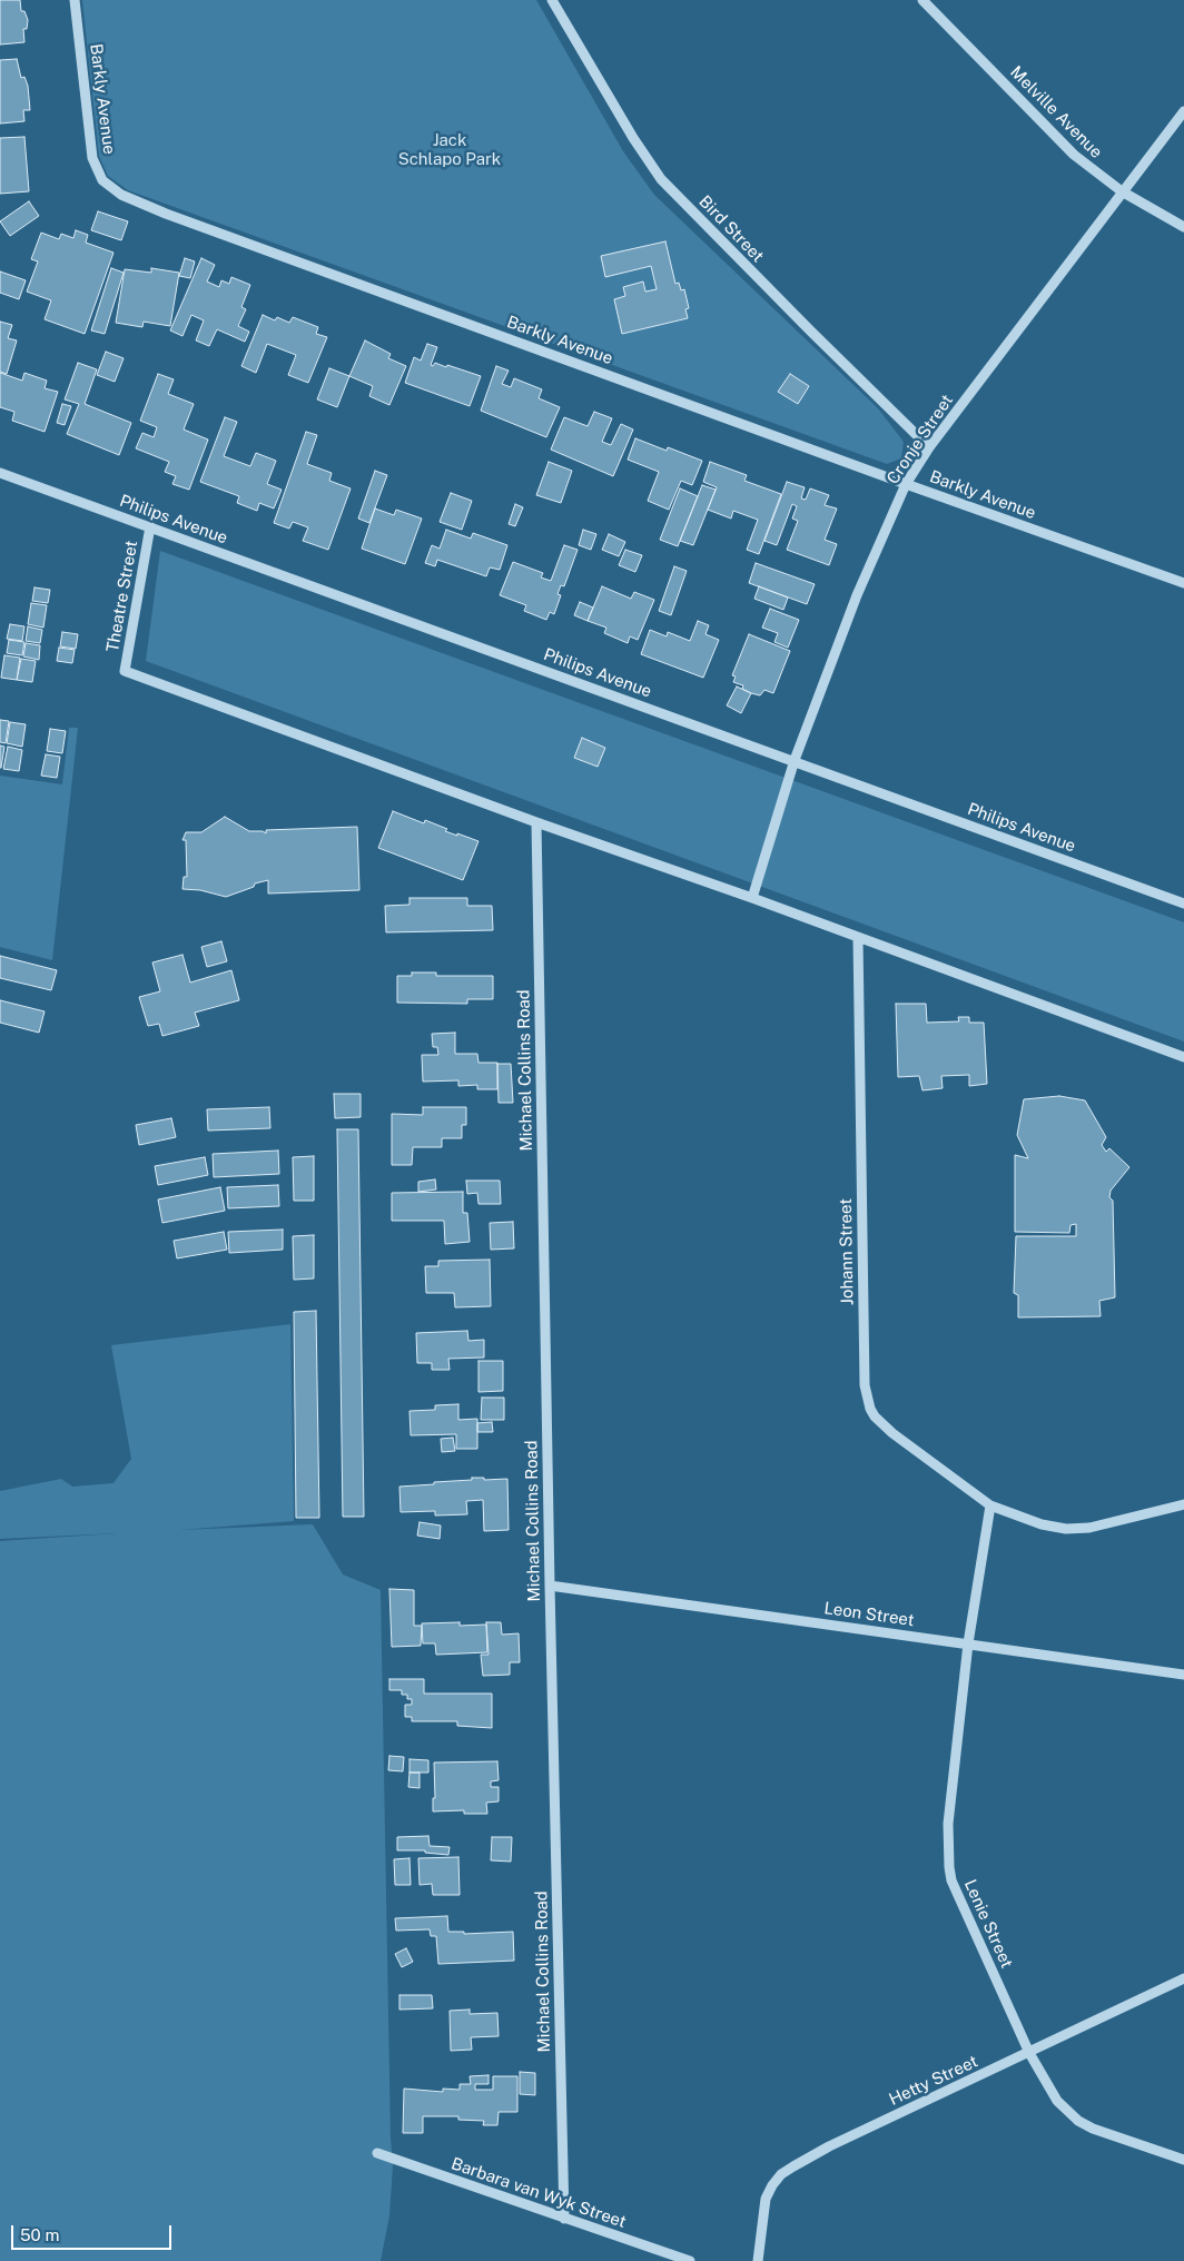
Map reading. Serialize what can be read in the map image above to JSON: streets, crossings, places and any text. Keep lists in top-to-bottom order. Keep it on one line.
{"streets":{"street":["Barkly Avenue","Melville Avenue","Bird Street","Cronje Street","Philips Avenue","Theatre Street","Michael Collins Road","Johann Street","Leon Street","Lenie Street","Hetty Street","Barbara van Wyk Street"]},"crossings":[["Barkly Avenue","Cronje Street"],["Melville Avenue","Cronje Street"],["Bird Street","Cronje Street"],["Cronje Street","Philips Avenue"],["Philips Avenue","Theatre Street"],["Theatre Street","Michael Collins Road"],["Michael Collins Road","Leon Street"],["Michael Collins Road","Barbara van Wyk Street"],["Johann Street","Lenie Street"],["Leon Street","Lenie Street"],["Lenie Street","Hetty Street"]],"parks":["Jack Schlapo Park"],"scale_bar":"50 m"}
